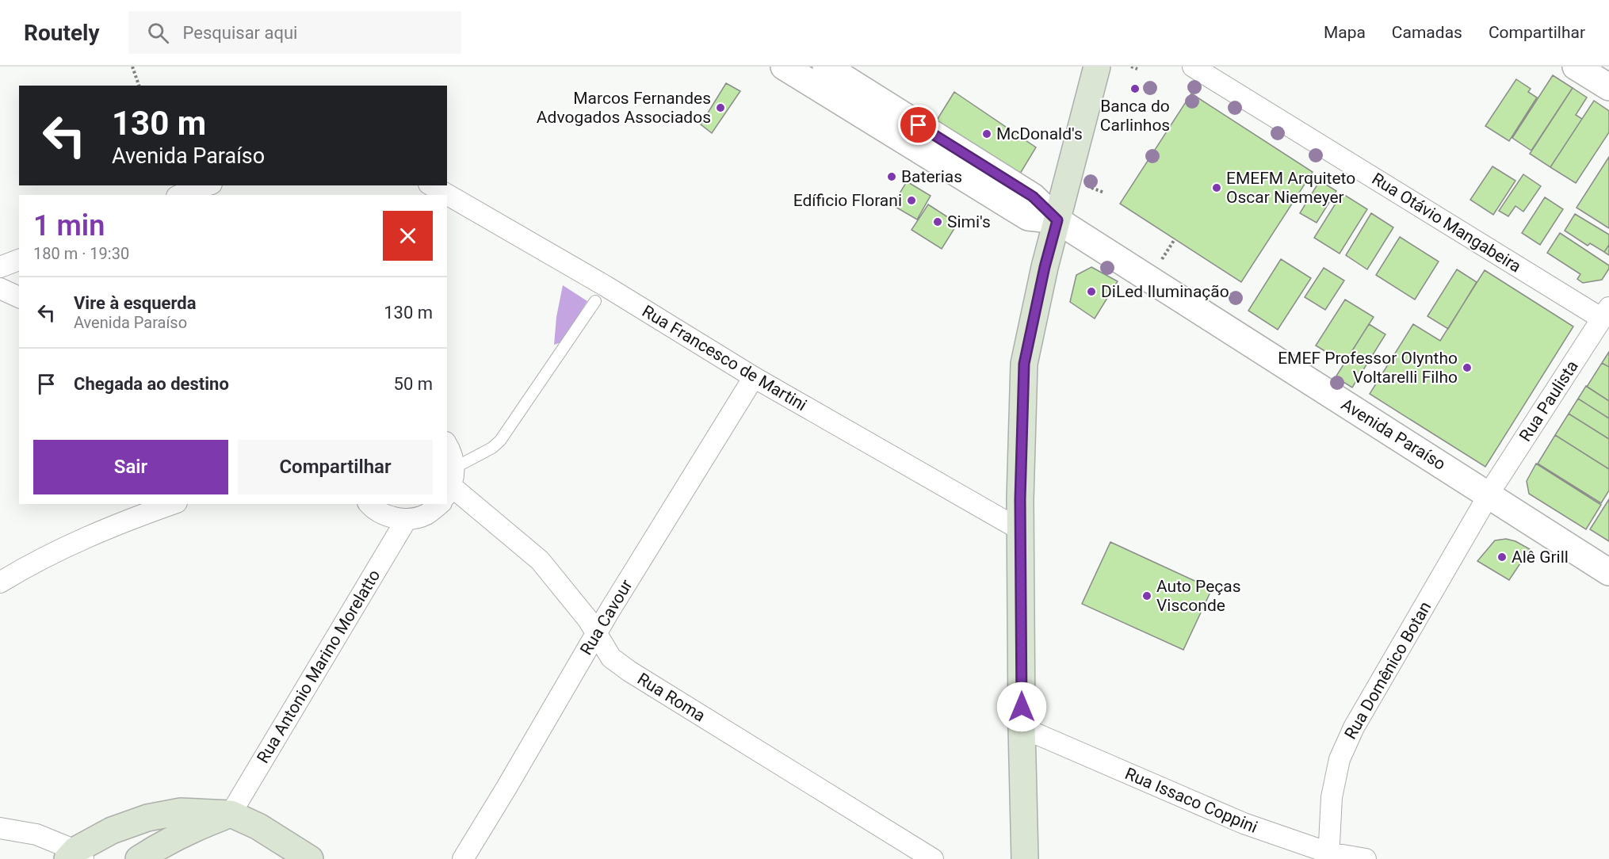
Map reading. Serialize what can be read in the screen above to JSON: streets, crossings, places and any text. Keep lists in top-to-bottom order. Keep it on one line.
{"streets":{"street":["Rua Otávio Mangabeira","Rua Francesco de Martini","Rua Paulista","Avenida Paraíso","Rua Cavour","Rua Antonio Marino Morelatto","Rua Domênico Botan","Rua Roma","Rua Issaco Coppini"]},"crossings":[["Rua Otávio Mangabeira","Rua Paulista"],["Rua Francesco de Martini","Rua Cavour"],["Rua Paulista","Avenida Paraíso"],["Rua Paulista","Rua Domênico Botan"],["Avenida Paraíso","Rua Domênico Botan"],["Rua Cavour","Rua Roma"],["Rua Domênico Botan","Rua Issaco Coppini"]],"places":["Banca do Carlinhos","Marcos Fernandes Advogados Associados","McDonald's","Baterias","EMEFM Arquiteto Oscar Niemeyer","Edíficio Florani","Simi's","DiLed Iluminação","EMEF Professor Olyntho Voltarelli Filho","Alê Grill","Auto Peças Visconde"],"page":{"header":"Routely","search":"Pesquisar aqui","nav":["Mapa","Camadas","Compartilhar"],"turn":["130 m","Avenida Paraíso"],"heading":["1 min","180 m · 19:30"],"list":[{"name":"Vire à esquerda","note":"Avenida Paraíso","value":"130 m"},{"name":"Chegada ao destino","value":"50 m"}],"buttons":["Sair","Compartilhar"]}}
